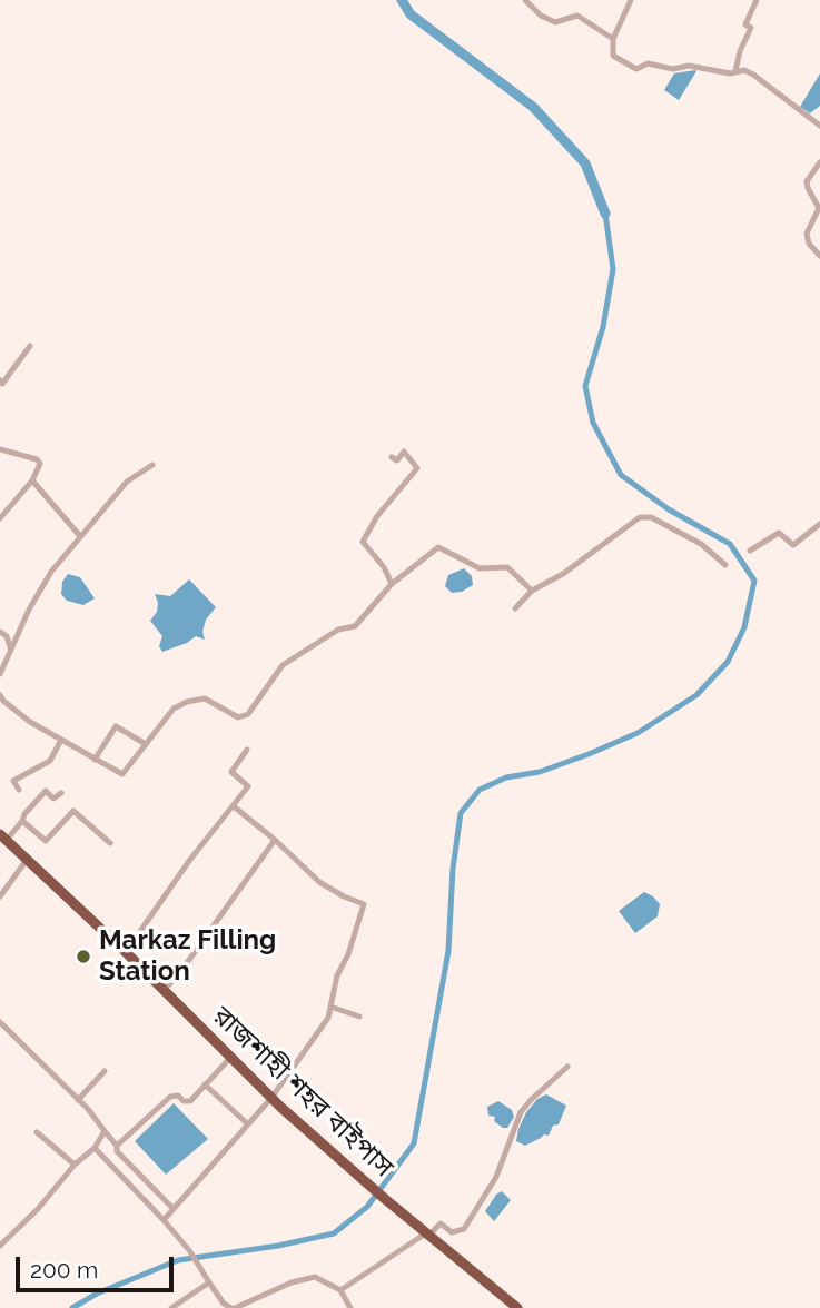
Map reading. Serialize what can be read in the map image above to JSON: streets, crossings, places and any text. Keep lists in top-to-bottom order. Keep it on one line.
{"streets":{"highway":["রাজশাহী শহর বাইপাস"]},"places":["Markaz Filling Station"],"scale_bar":"200 m"}
